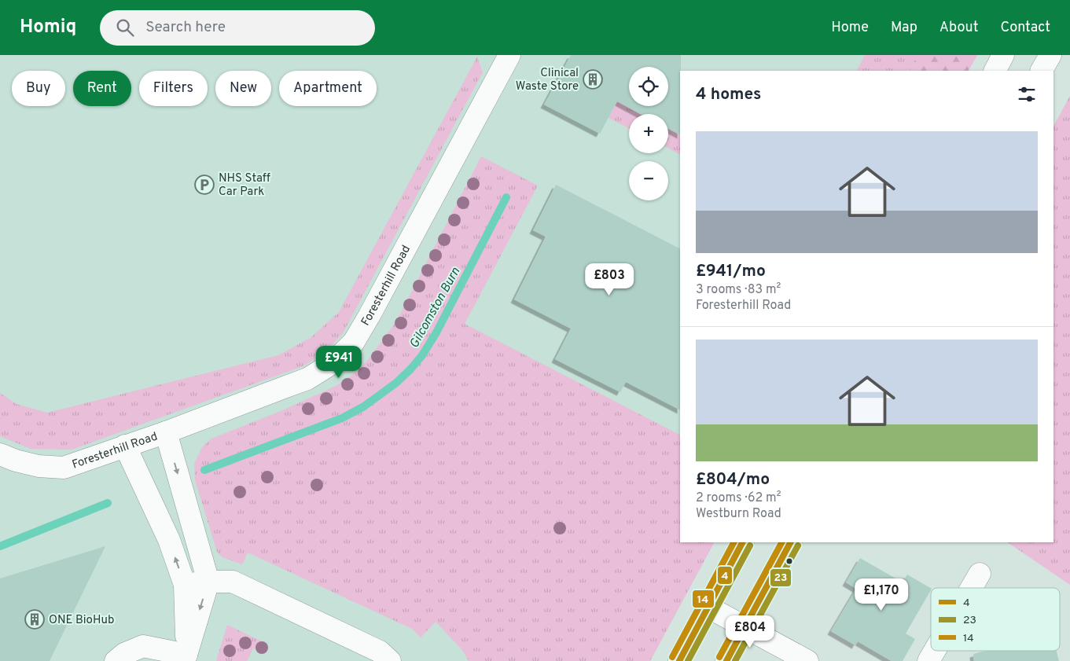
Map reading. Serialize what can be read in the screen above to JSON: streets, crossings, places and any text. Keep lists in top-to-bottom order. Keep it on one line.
{"streets":{"street":["Foresterhill Road"]},"water":["Gilcomston Burn"],"places":{"building":["Clinical Waste Store","ONE BioHub"],"parking":["NHS Staff Car Park"]},"lines":["transit line 4","transit line 14","transit line 23"],"legend":["4","23","14"],"page":{"header":"Homiq","search":"Search here","nav":["Home","Map","About","Contact"],"map_buttons":["+","−"],"chip":["Buy","Rent","Filters","New","Apartment"],"heading":"4 homes","list":[{"name":"£941/mo","note":"3 rooms · 83 m² · Foresterhill Road"},{"name":"£804/mo","note":"2 rooms · 62 m² · Westburn Road"}],"price":["£803","£941","£1,170","£804"]}}
